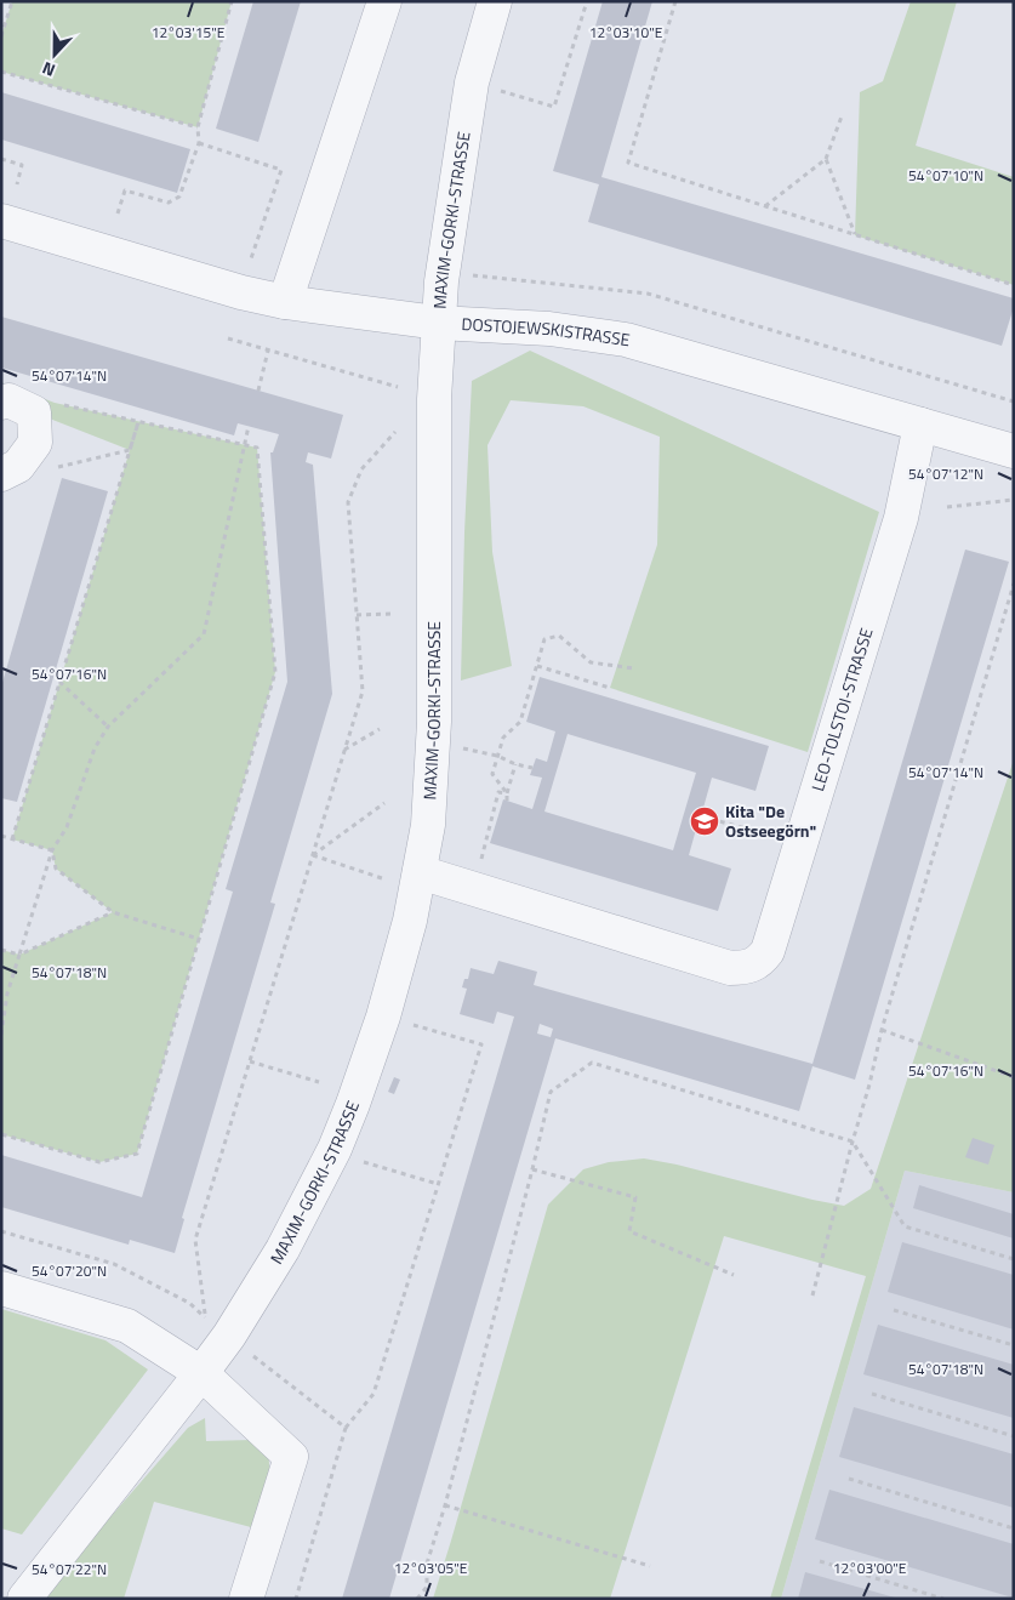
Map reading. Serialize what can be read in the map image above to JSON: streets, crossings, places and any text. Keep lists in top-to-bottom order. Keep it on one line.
{"streets":{"street":["MAXIM-GORKI-STRASSE","DOSTOJEWSKISTRASSE","LEO-TOLSTOI-STRASSE"]},"crossings":[["MAXIM-GORKI-STRASSE","DOSTOJEWSKISTRASSE"],["MAXIM-GORKI-STRASSE","LEO-TOLSTOI-STRASSE"],["DOSTOJEWSKISTRASSE","LEO-TOLSTOI-STRASSE"]],"places":{"school or university":["Kita \"De Ostseegörn\""]},"north":"bottom","coordinates":["12°03'15\"E","12°03'10\"E","54°07'10\"N","54°07'14\"N","54°07'12\"N","54°07'16\"N","54°07'18\"N","54°07'20\"N","12°03'05\"E","12°03'00\"E","54°07'22\"N"]}
